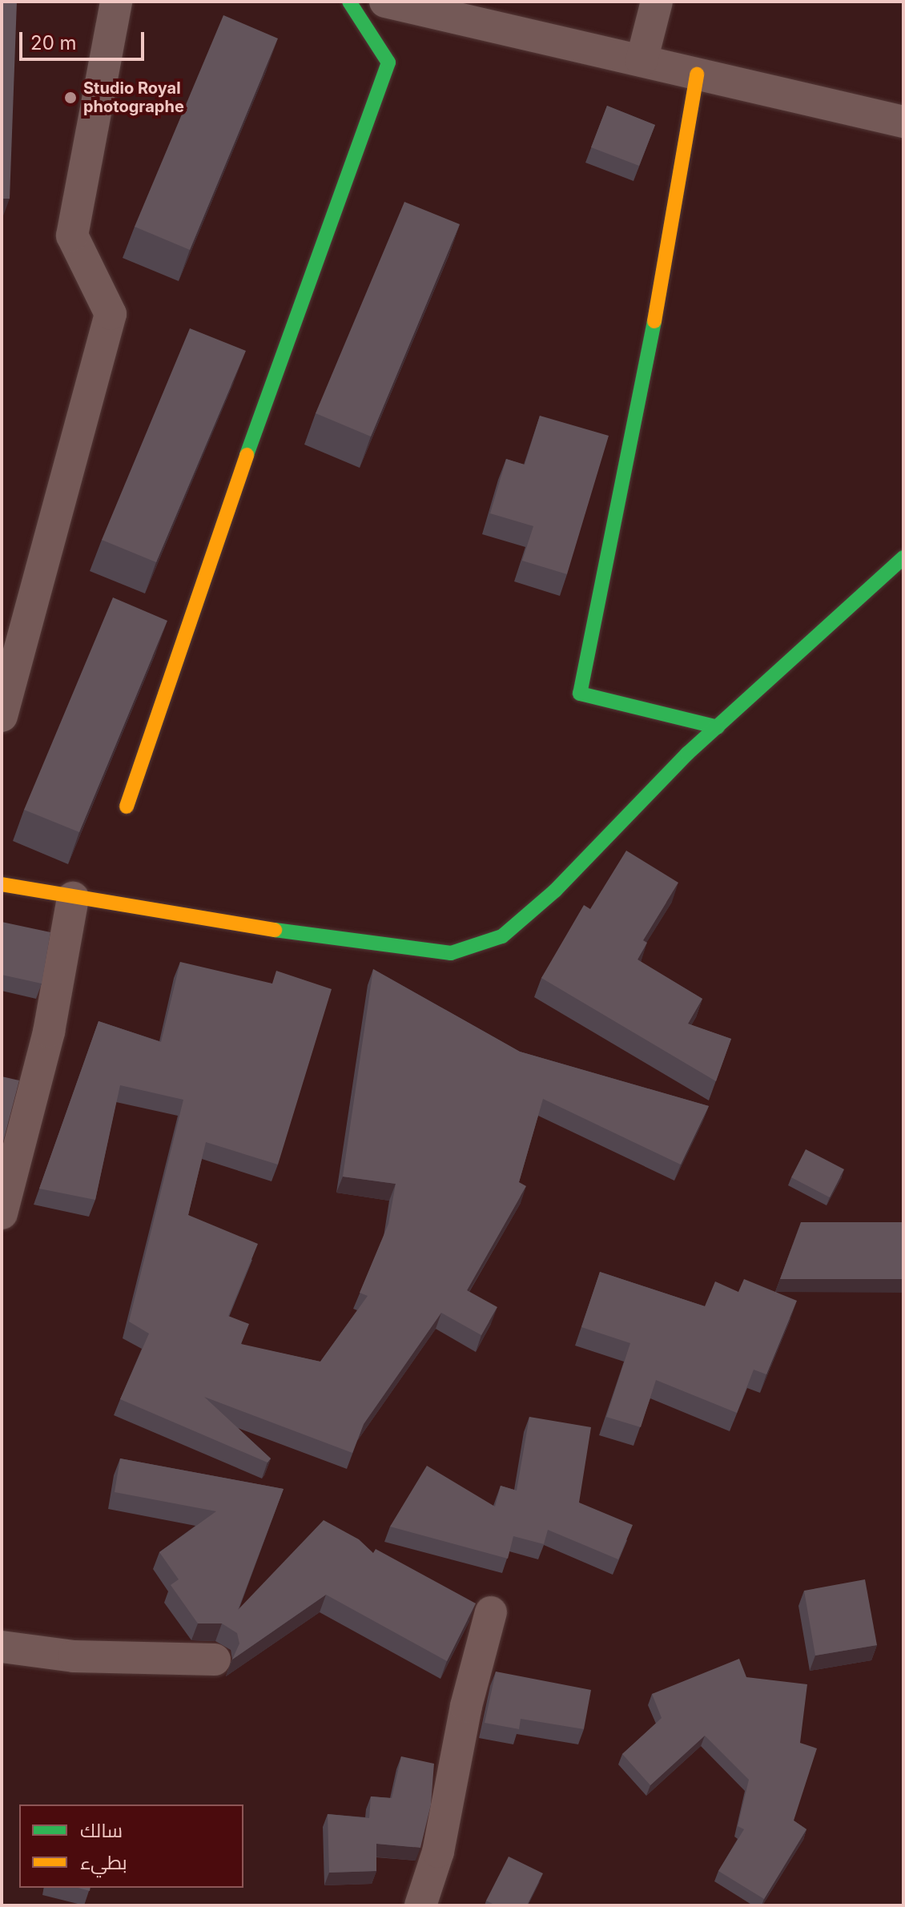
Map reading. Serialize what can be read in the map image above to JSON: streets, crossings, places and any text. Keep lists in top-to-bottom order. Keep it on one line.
{"places":["Studio Royal photographe"],"legend":["سالك","بطيء"],"scale_bar":"20 m"}
